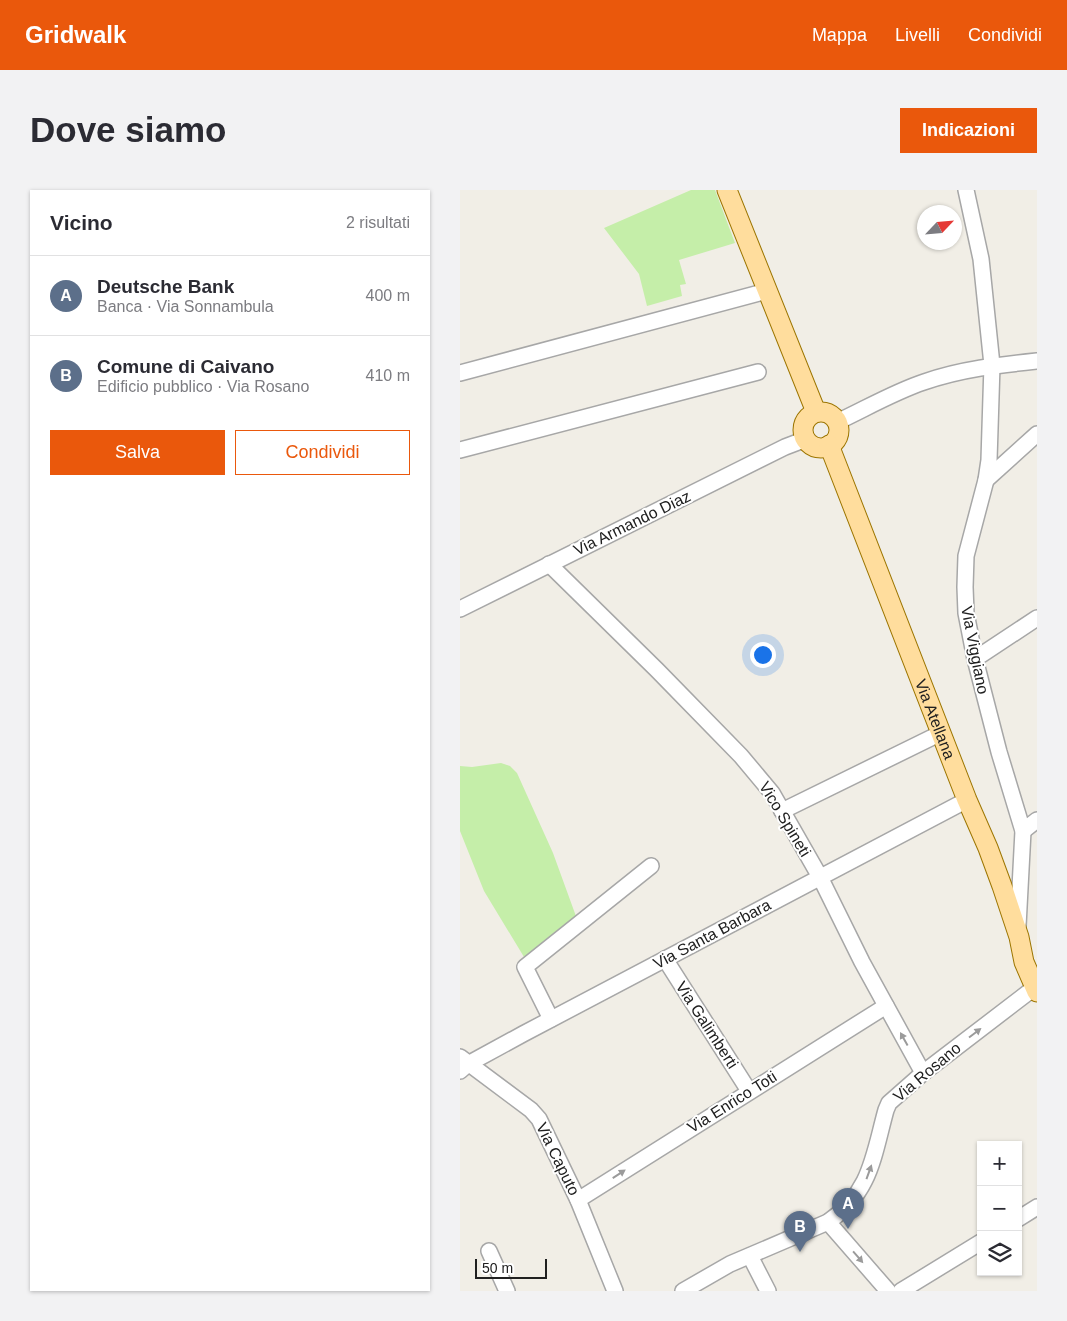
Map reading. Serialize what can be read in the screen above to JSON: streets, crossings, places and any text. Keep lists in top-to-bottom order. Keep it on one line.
{"streets":{"main road":["Via Atellana"],"street":["Via Armando Diaz","Via Viggiano","Vico Spineti","Via Santa Barbara","Via Galimberti","Via Rosano","Via Enrico Toti","Via Caputo"]},"crossings":[["Via Armando Diaz","Via Atellana"],["Via Armando Diaz","Vico Spineti"],["Via Viggiano","Via Atellana"],["Via Atellana","Via Santa Barbara"],["Via Atellana","Via Rosano"],["Vico Spineti","Via Santa Barbara"],["Vico Spineti","Via Rosano"],["Vico Spineti","Via Enrico Toti"],["Via Santa Barbara","Via Galimberti"],["Via Santa Barbara","Via Caputo"],["Via Galimberti","Via Enrico Toti"],["Via Enrico Toti","Via Caputo"]],"one_way":["Via Rosano","Via Enrico Toti"],"scale_bar":"50 m","north":"top right","page":{"header":"Gridwalk","nav":["Mappa","Livelli","Condividi"],"buttons":["Indicazioni",["Salva","Condividi"]],"title":"Dove siamo","heading":["Vicino","2 risultati"],"list":[{"mark":"A","name":"Deutsche Bank","note":"Banca · Via Sonnambula","value":"400 m"},{"mark":"B","name":"Comune di Caivano","note":"Edificio pubblico · Via Rosano","value":"410 m"}],"map_buttons":["+","−"],"pins":["A","B"],"scale":"50 m"}}
